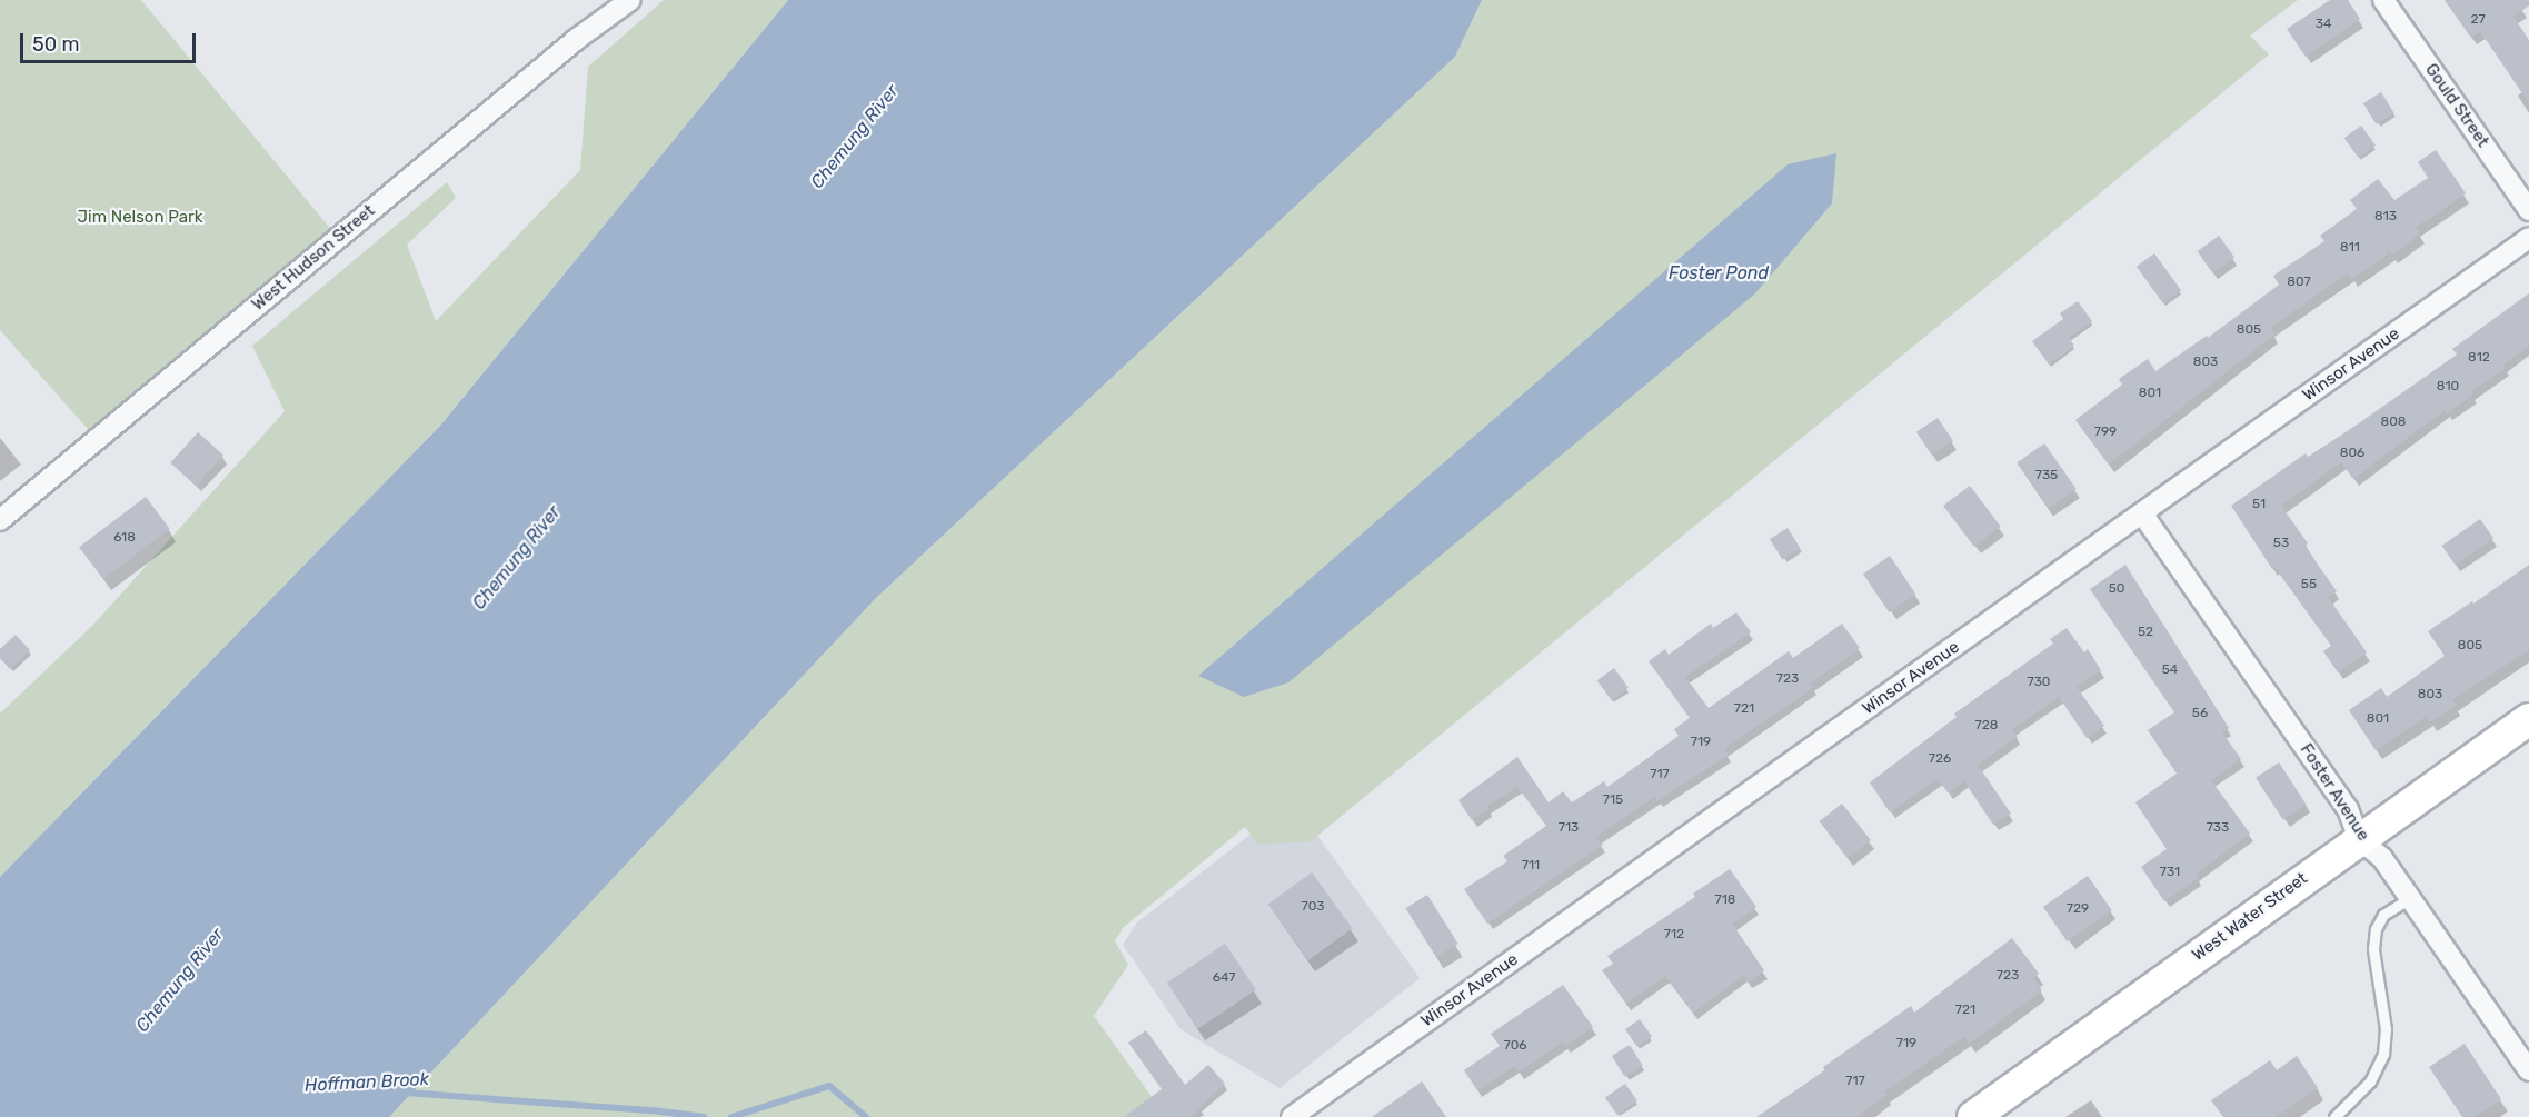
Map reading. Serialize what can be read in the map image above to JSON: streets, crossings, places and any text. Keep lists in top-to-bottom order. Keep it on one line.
{"streets":{"main road":["West Water Street"],"street":["Gould Street","West Hudson Street","Winsor Avenue","Foster Avenue"]},"crossings":[["Winsor Avenue","Foster Avenue"],["Foster Avenue","West Water Street"]],"water":["Chemung River","Foster Pond","Hoffman Brook"],"parks":["Jim Nelson Park"],"house_numbers":["27","34","813","811","807","805","812","803","810","801","808","799","806","735","51","618","53","55","50","52","805","54","723","730","803","721","56","801","728","719","726","717","715","713","733","711","731","718","703","729","712","723","647","721","719","706","717"],"scale_bar":"50 m"}
